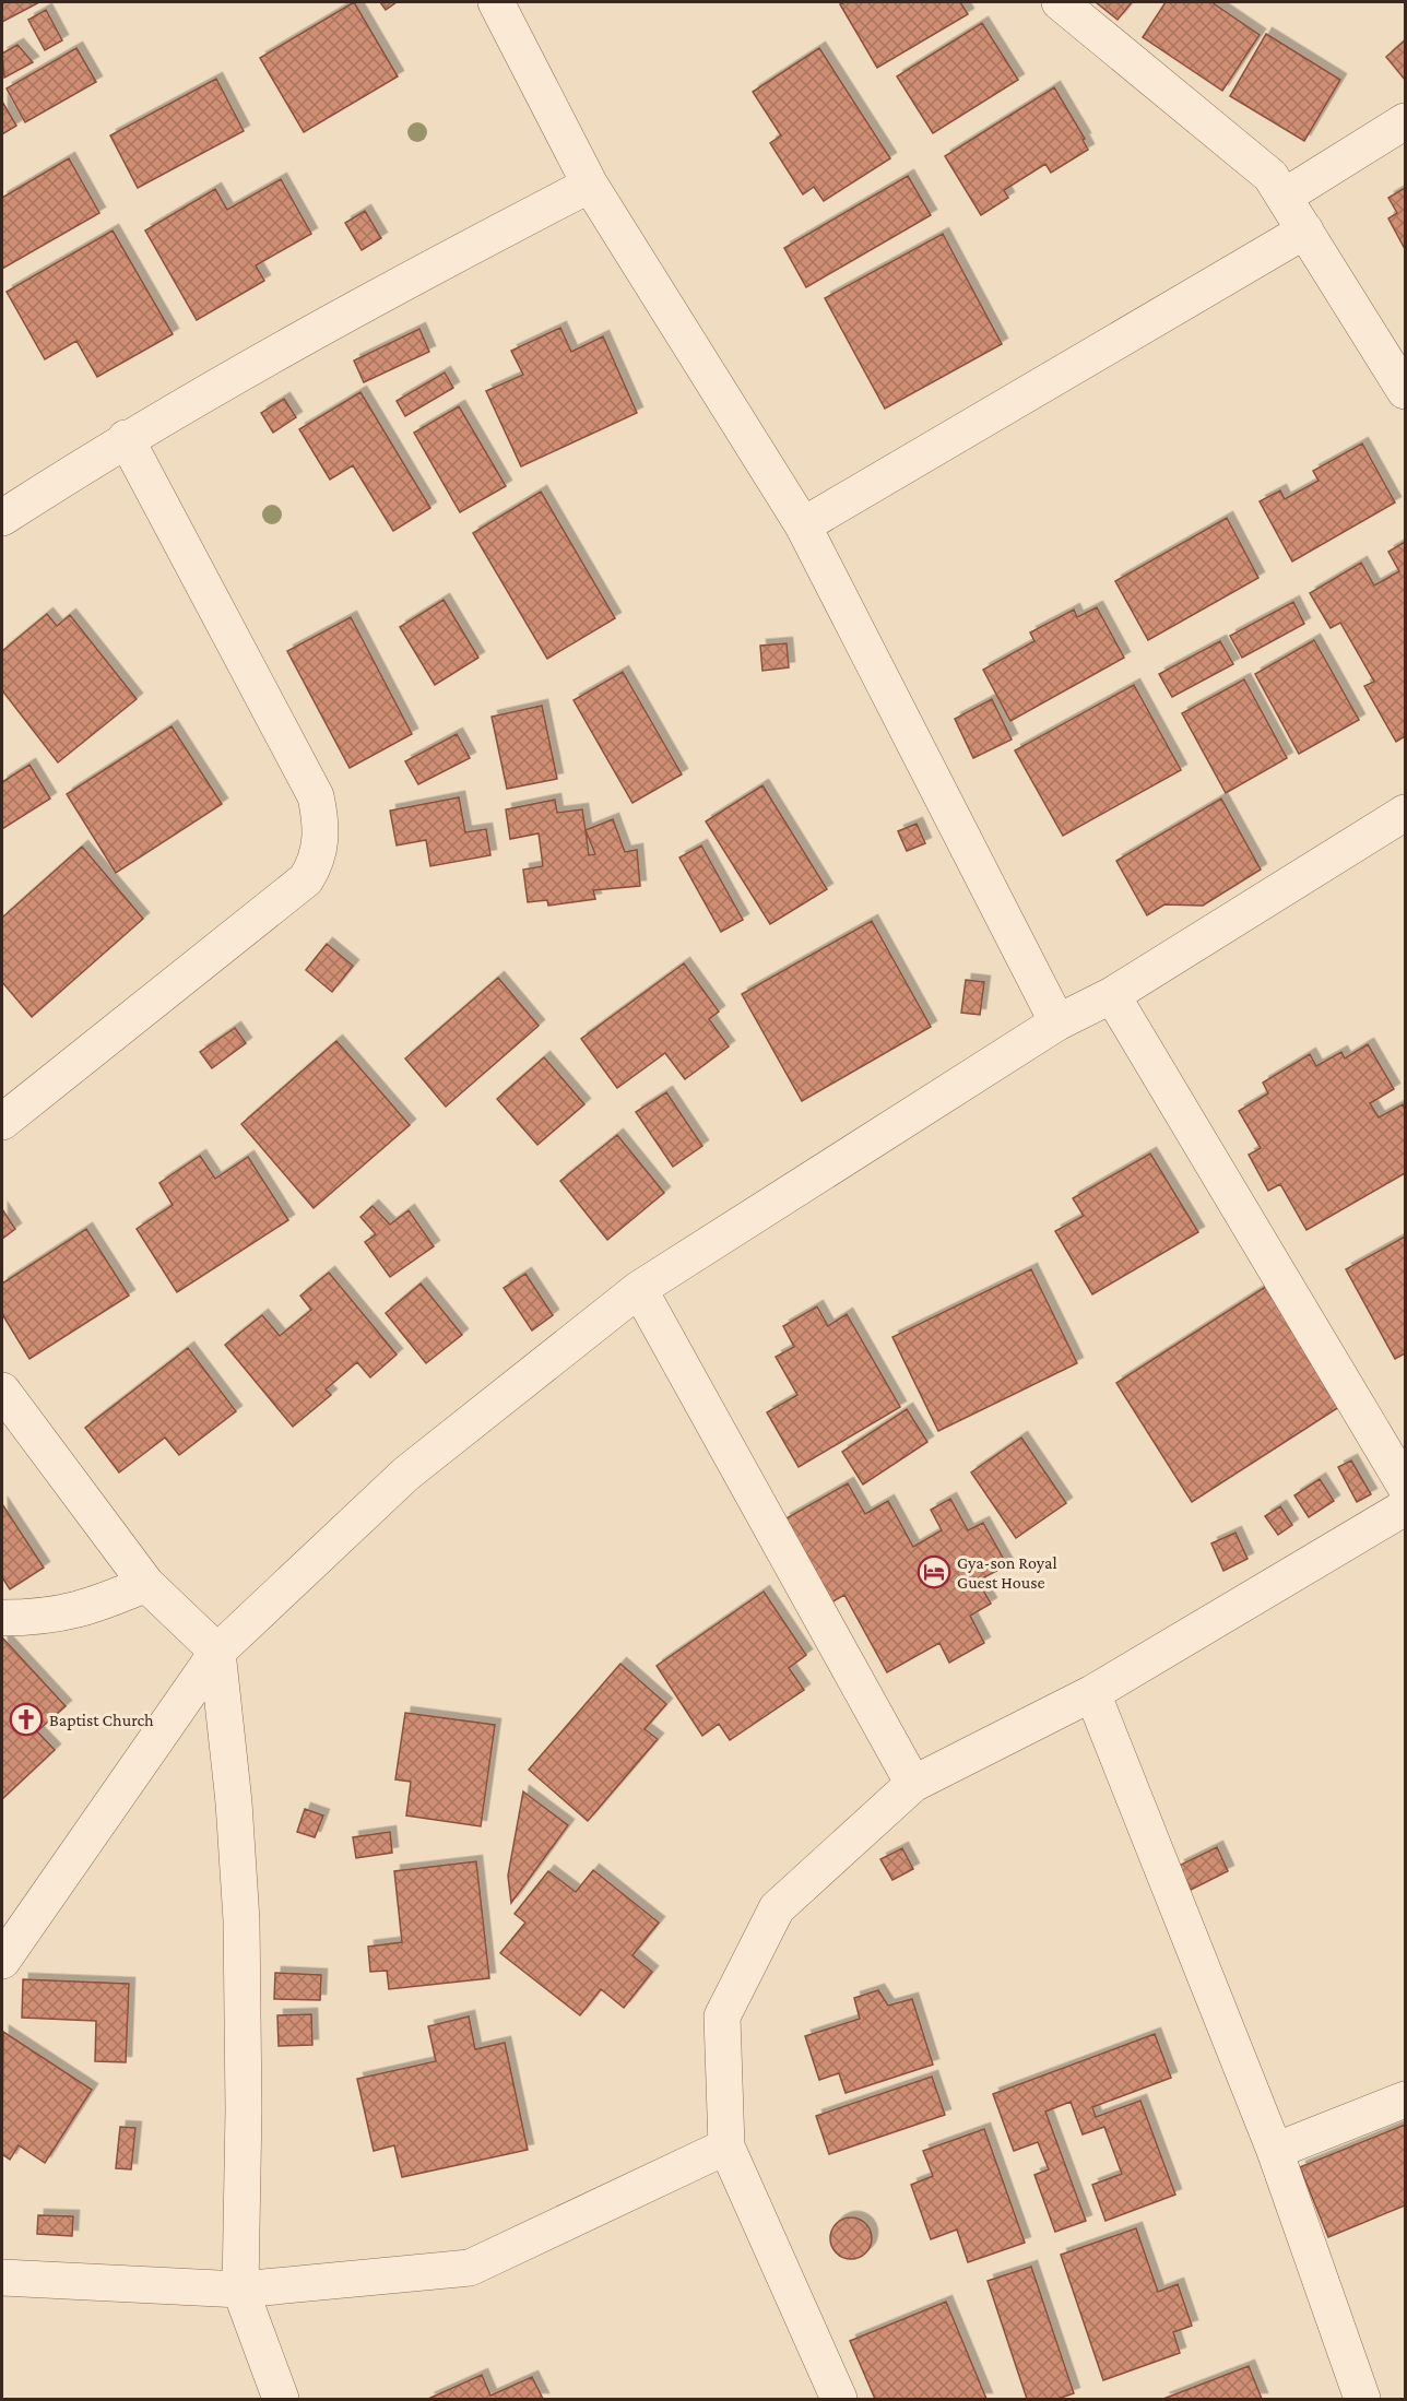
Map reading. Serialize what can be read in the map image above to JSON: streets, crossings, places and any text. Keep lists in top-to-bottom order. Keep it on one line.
{"places":{"hotel":["Gya-son Royal Guest House"],"church":["Baptist Church"]}}
